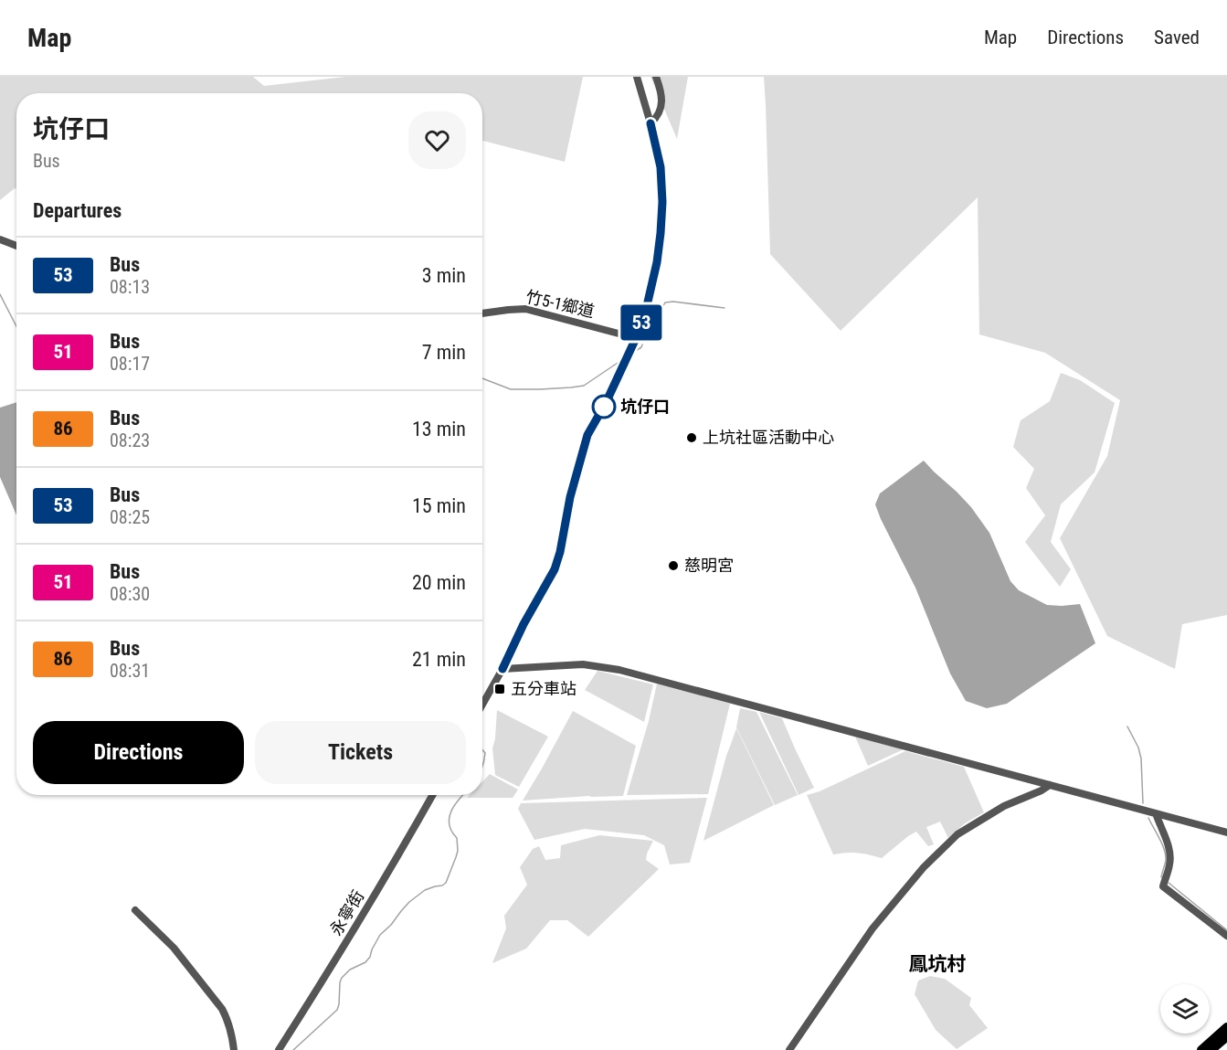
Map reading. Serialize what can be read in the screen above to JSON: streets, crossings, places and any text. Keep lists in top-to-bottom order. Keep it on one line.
{"streets":{"street":["竹5-1鄉道","永寧街"]},"districts":["鳳坑村"],"places":{"other":["坑仔口","上坑社區活動中心","慈明宮"],"transit":["五分車站"]},"lines":["bus line 53"],"page":{"header":"Map","nav":["Map","Directions","Saved"],"on_map":"53","heading":[["坑仔口","Bus"],"Departures"],"list":[{"mark":"53","name":"Bus","note":"08:13","value":"3 min"},{"mark":"51","name":"Bus","note":"08:17","value":"7 min"},{"mark":"86","name":"Bus","note":"08:23","value":"13 min"},{"mark":"53","name":"Bus","note":"08:25","value":"15 min"},{"mark":"51","name":"Bus","note":"08:30","value":"20 min"},{"mark":"86","name":"Bus","note":"08:31","value":"21 min"}],"buttons":["Directions","Tickets"]}}
